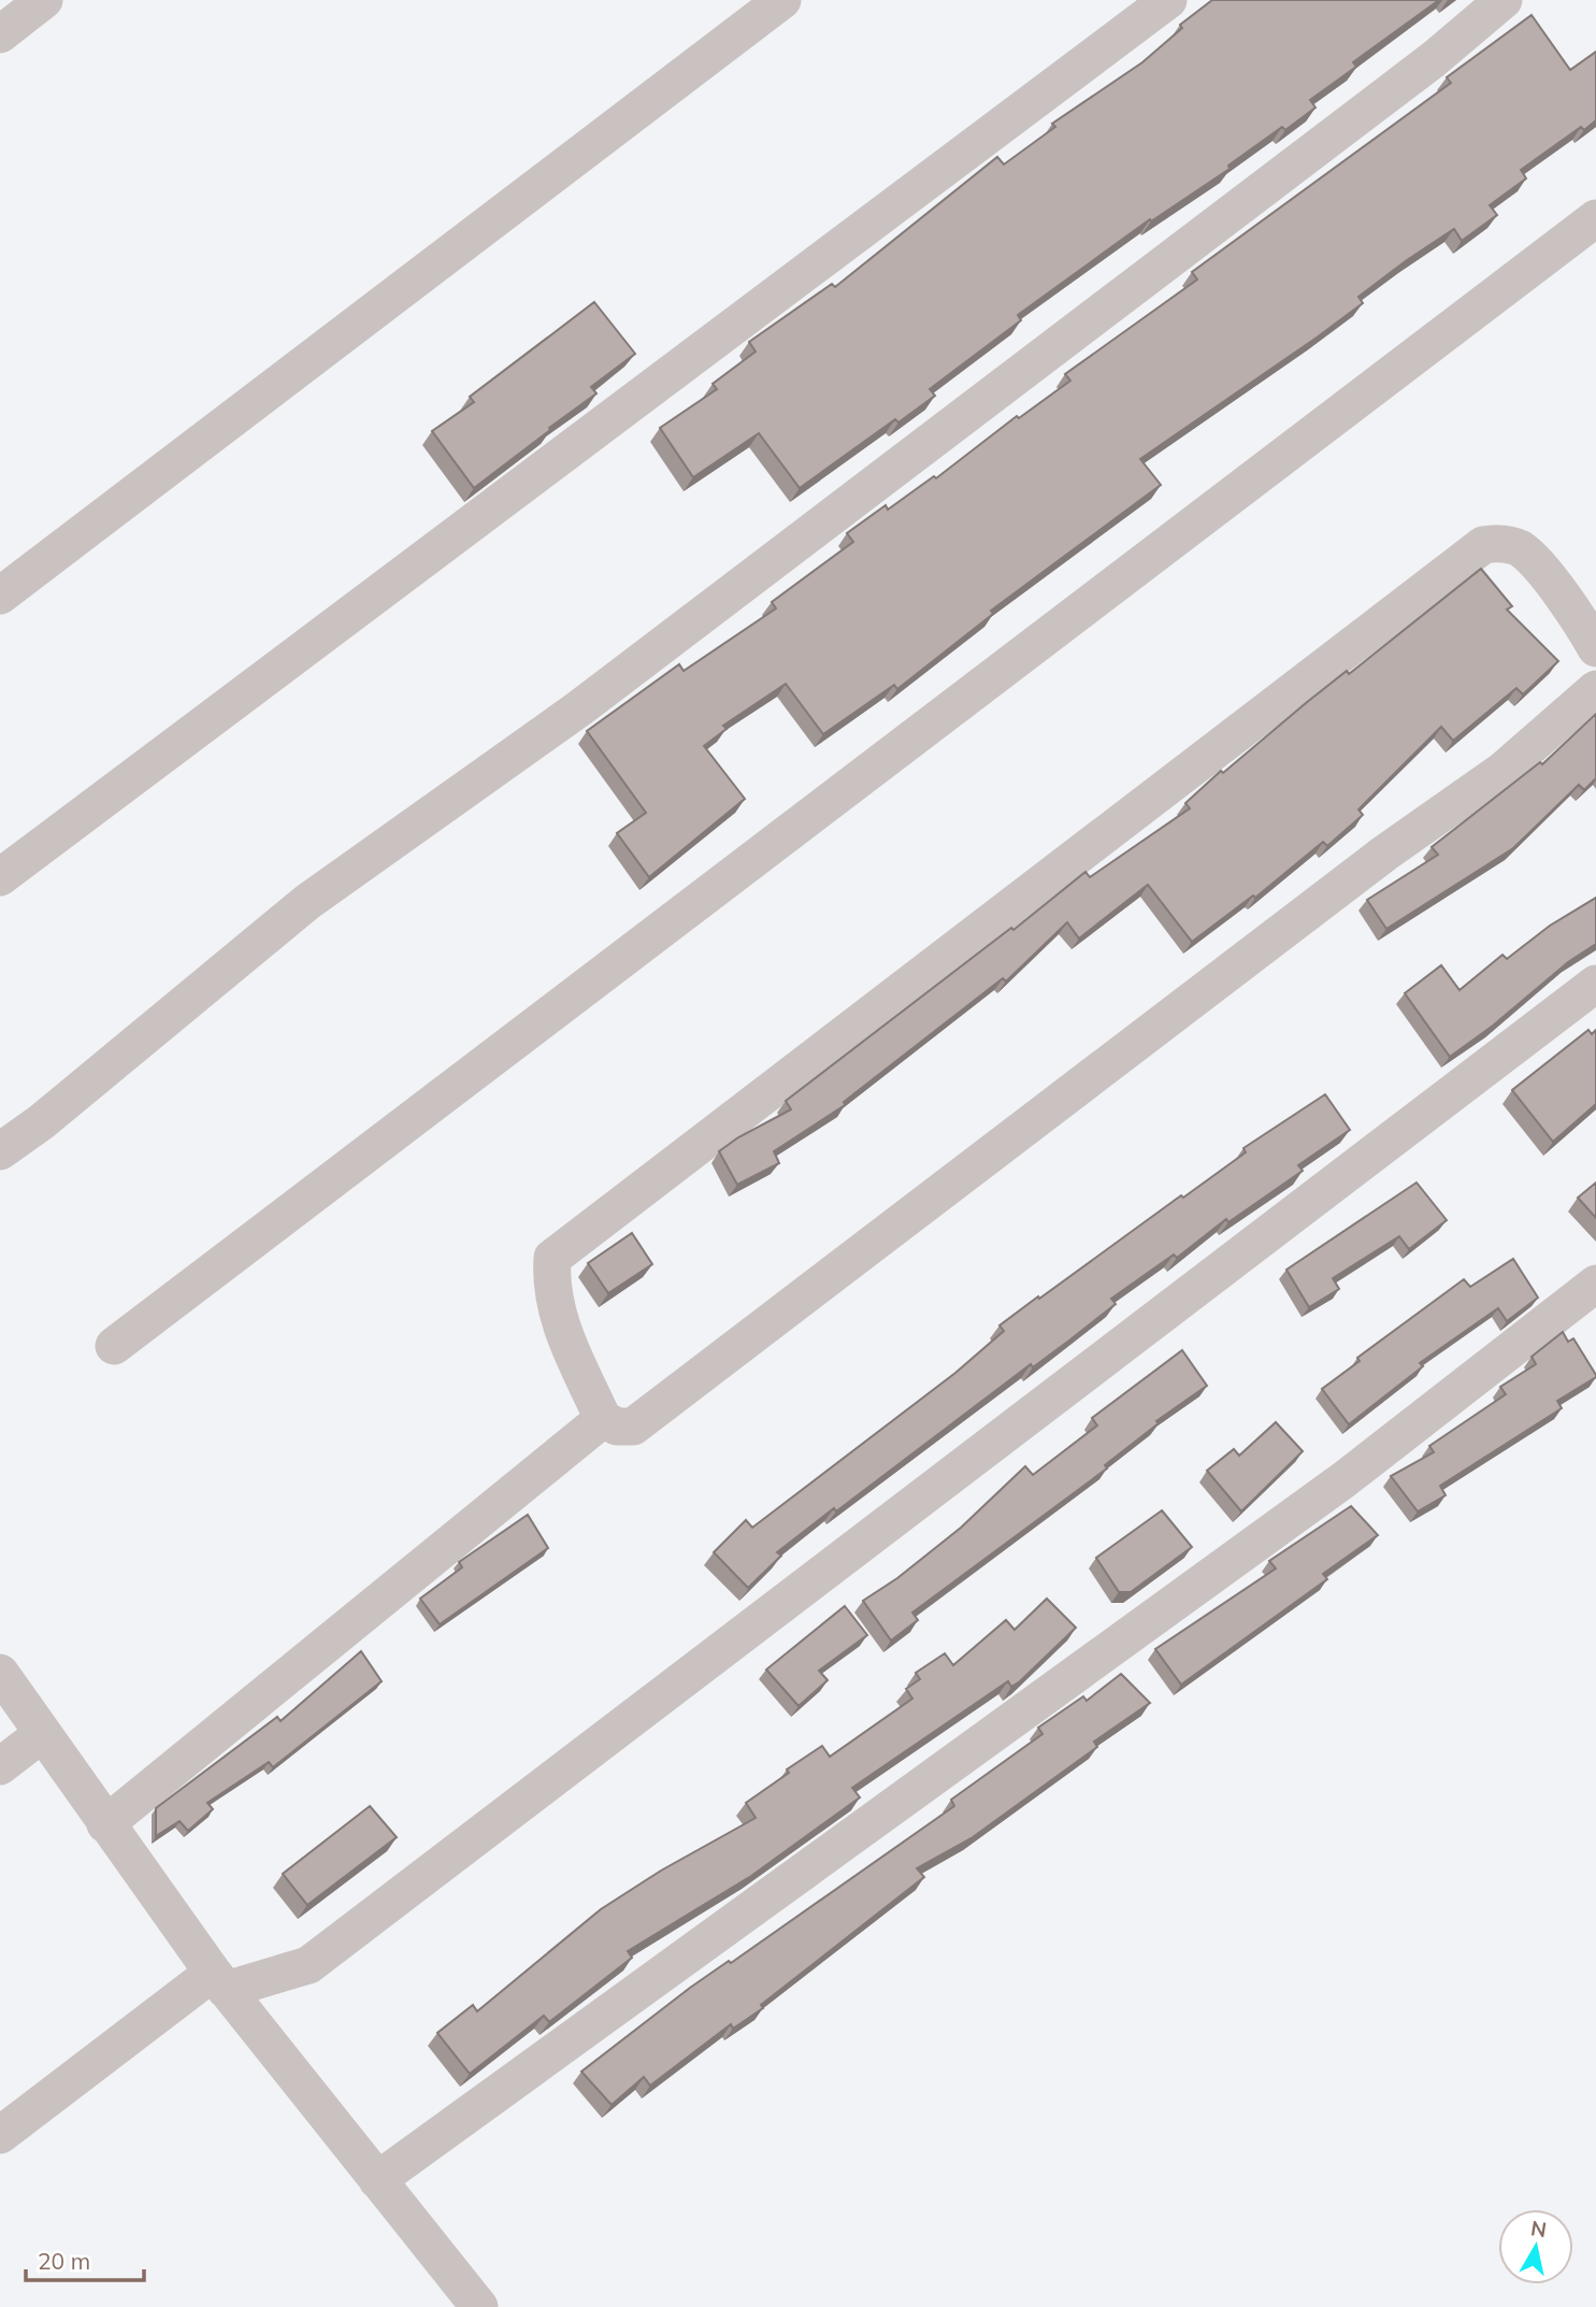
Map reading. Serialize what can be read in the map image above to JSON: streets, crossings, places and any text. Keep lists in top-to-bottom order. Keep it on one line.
{"scale_bar":"20 m","north":"top"}
